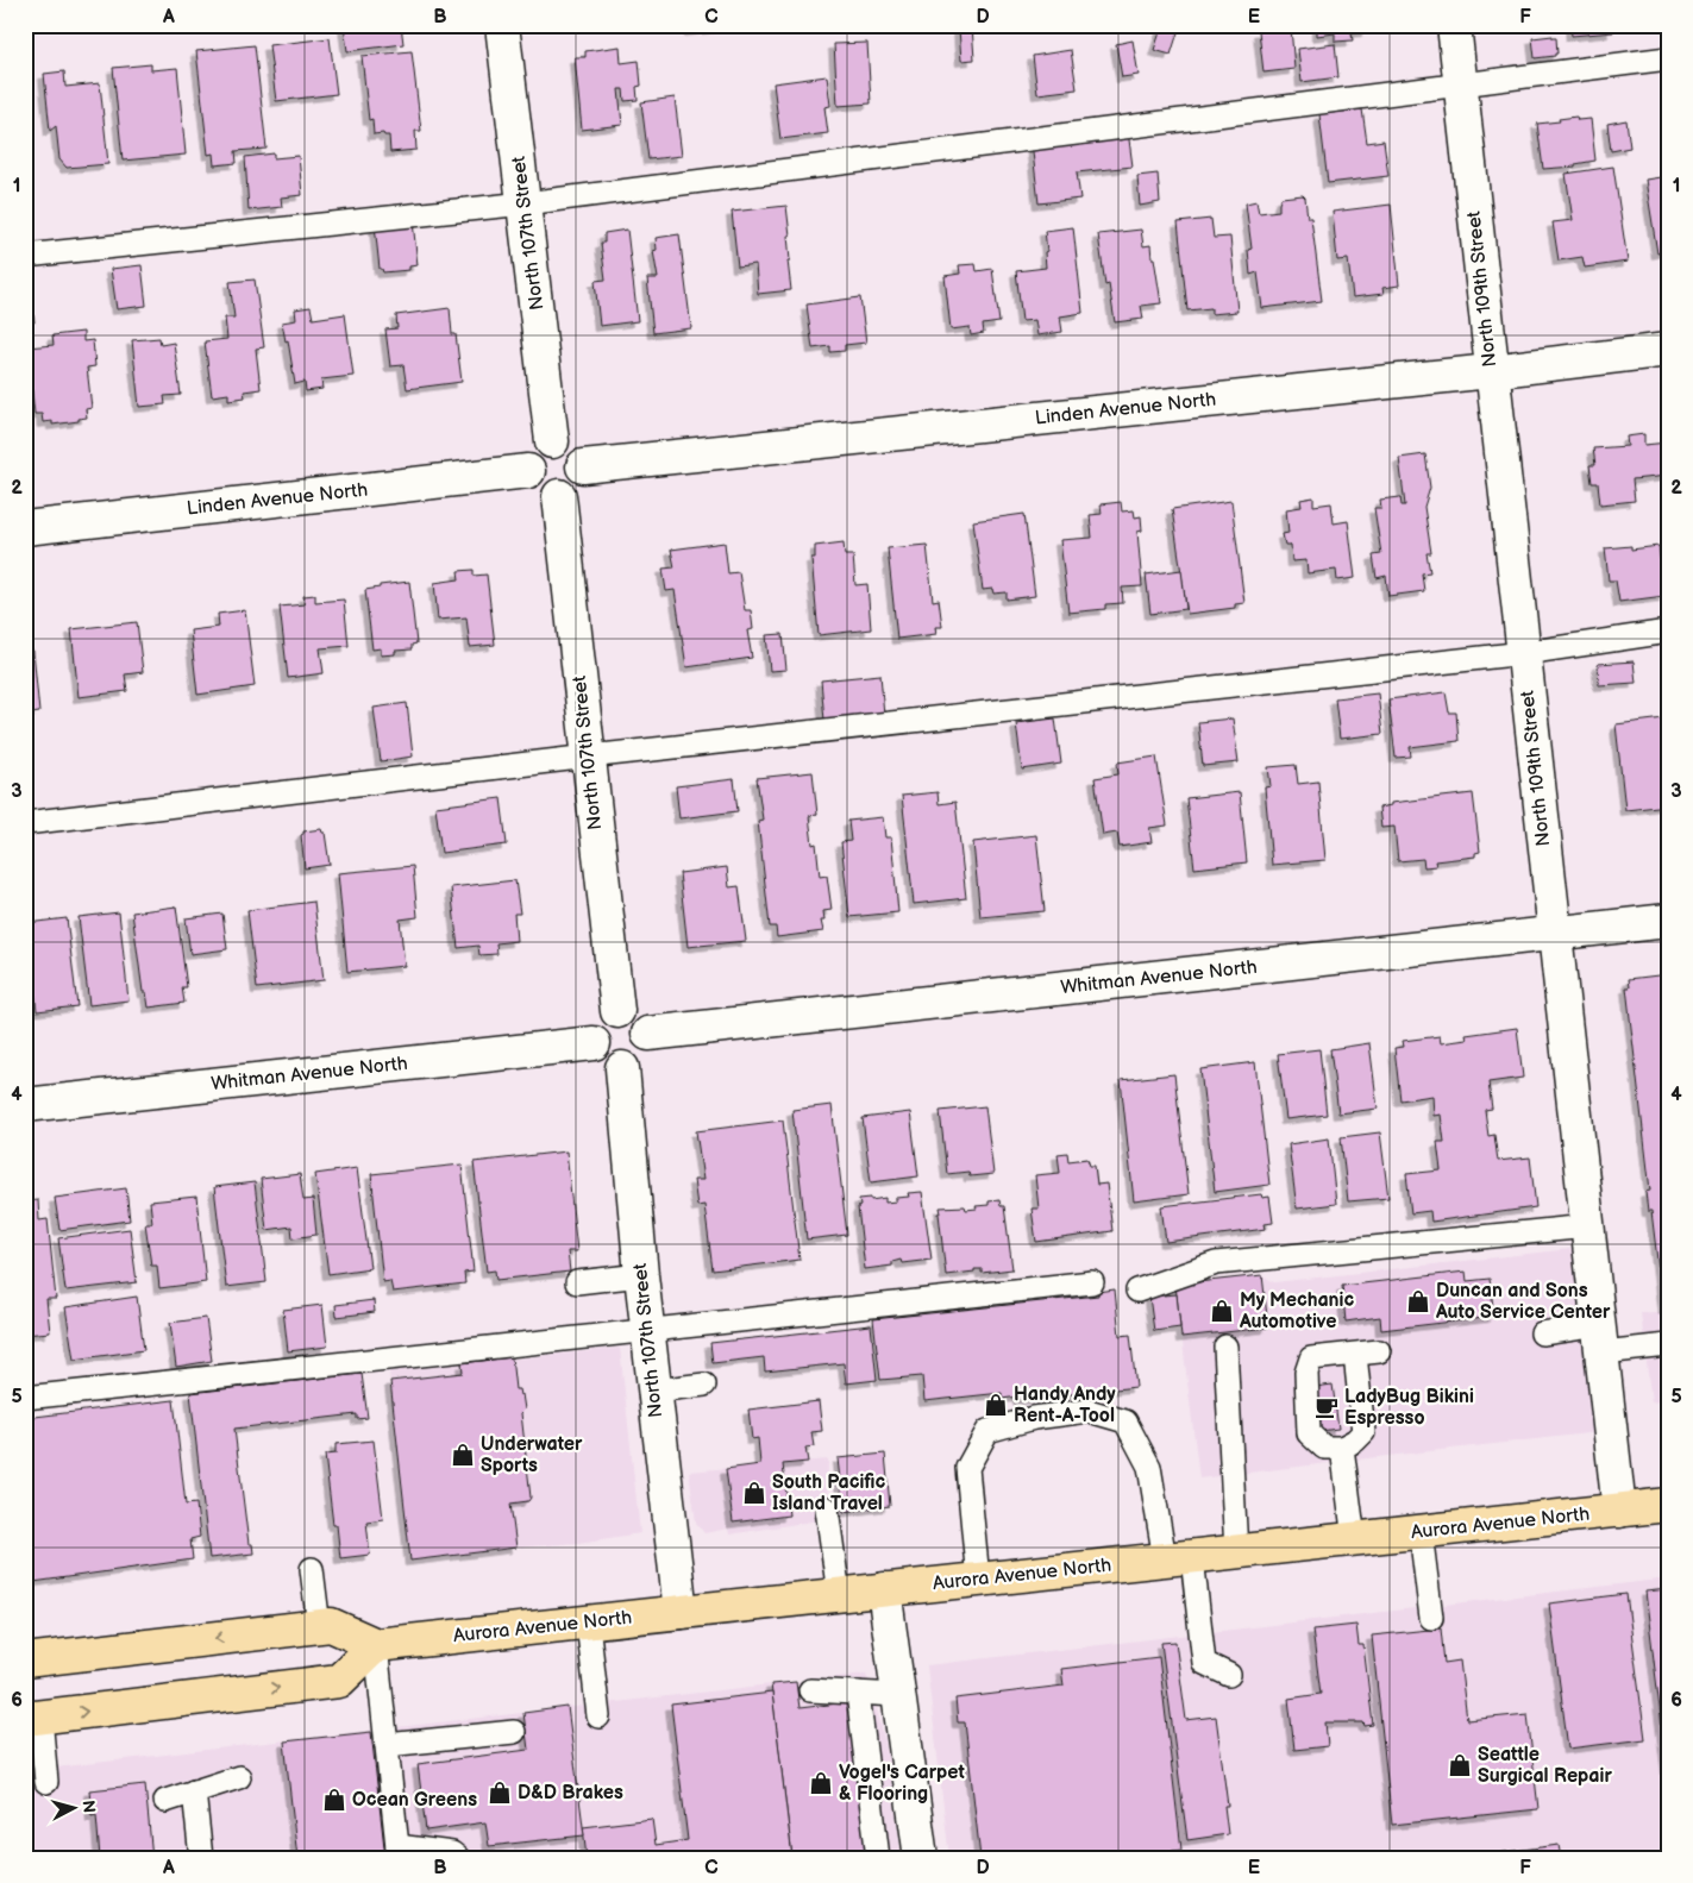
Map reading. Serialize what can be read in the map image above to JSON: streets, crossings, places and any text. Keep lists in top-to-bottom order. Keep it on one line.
{"streets":{"highway":["Aurora Avenue North"],"street":["North 107th Street","North 109th Street","Linden Avenue North","Whitman Avenue North"]},"crossings":[["North 107th Street","Linden Avenue North"],["North 107th Street","Whitman Avenue North"],["North 107th Street","Aurora Avenue North"],["North 109th Street","Linden Avenue North"],["North 109th Street","Whitman Avenue North"],["North 109th Street","Aurora Avenue North"]],"places":{"shop":["Duncan and Sons Auto Service Center","My Mechanic Automotive","Handy Andy Rent-A-Tool","Underwater Sports","South Pacific Island Travel","Seattle Surgical Repair","Vogel's Carpet & Flooring","D&D Brakes","Ocean Greens"],"cafe":["LadyBug Bikini Espresso"]},"north":"right","grid":{"columns":["A","B","C","D","E","F"],"rows":["1","2","3","4","5","6"]}}
